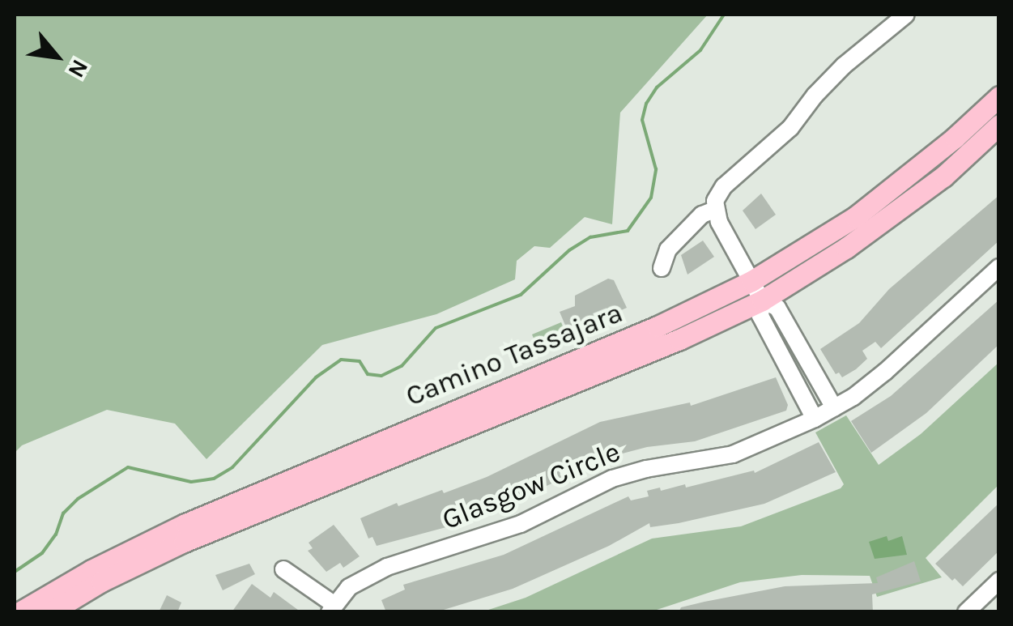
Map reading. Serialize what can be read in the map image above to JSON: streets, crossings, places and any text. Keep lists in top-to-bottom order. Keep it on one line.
{"streets":{"main road":["Camino Tassajara"],"street":["Glasgow Circle"]},"north":"bottom right"}
